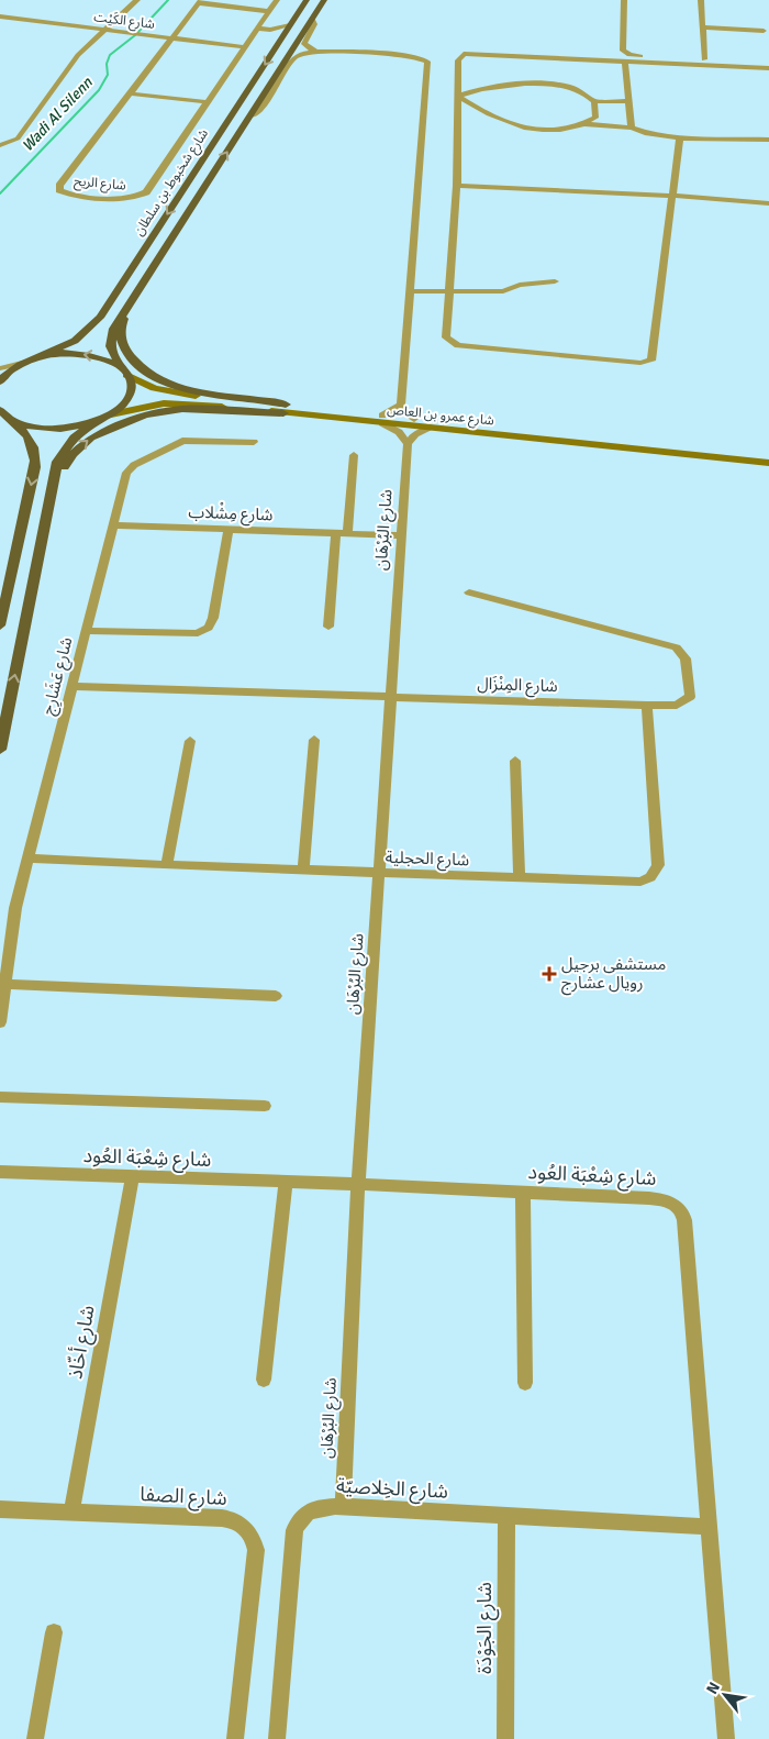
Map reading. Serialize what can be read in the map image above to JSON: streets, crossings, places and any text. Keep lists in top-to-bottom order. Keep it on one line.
{"streets":{"main road":["شارع شخبوط بن سلطان","شارع عمرو بن العاص"],"street":["شارع الكَيْت","شارع الريح","شارع مِشْلاب","شارع البُرْهَان","شارع عَشَارِج","شارع المِنْزَال","شارع الحجلية","شارع شِعْبَة العُود","شارع أخّاذ","شارع الخِلاصيّة","شارع الصفا","شارع الجَوْدَة"]},"crossings":[["شارع الكَيْت","شارع الريح"],["شارع مِشْلاب","شارع البُرْهَان"],["شارع مِشْلاب","شارع عَشَارِج"],["شارع البُرْهَان","شارع المِنْزَال"],["شارع البُرْهَان","شارع الحجلية"],["شارع البُرْهَان","شارع شِعْبَة العُود"],["شارع البُرْهَان","شارع الخِلاصيّة"],["شارع عَشَارِج","شارع المِنْزَال"],["شارع عَشَارِج","شارع الحجلية"],["شارع المِنْزَال","شارع الحجلية"],["شارع شِعْبَة العُود","شارع أخّاذ"],["شارع شِعْبَة العُود","شارع الخِلاصيّة"],["شارع أخّاذ","شارع الصفا"],["شارع الخِلاصيّة","شارع الجَوْدَة"]],"water":["Wadi Al Silenn"],"places":{"health":["مستشفى برجيل رويال عشارج"]},"north":"top left"}
